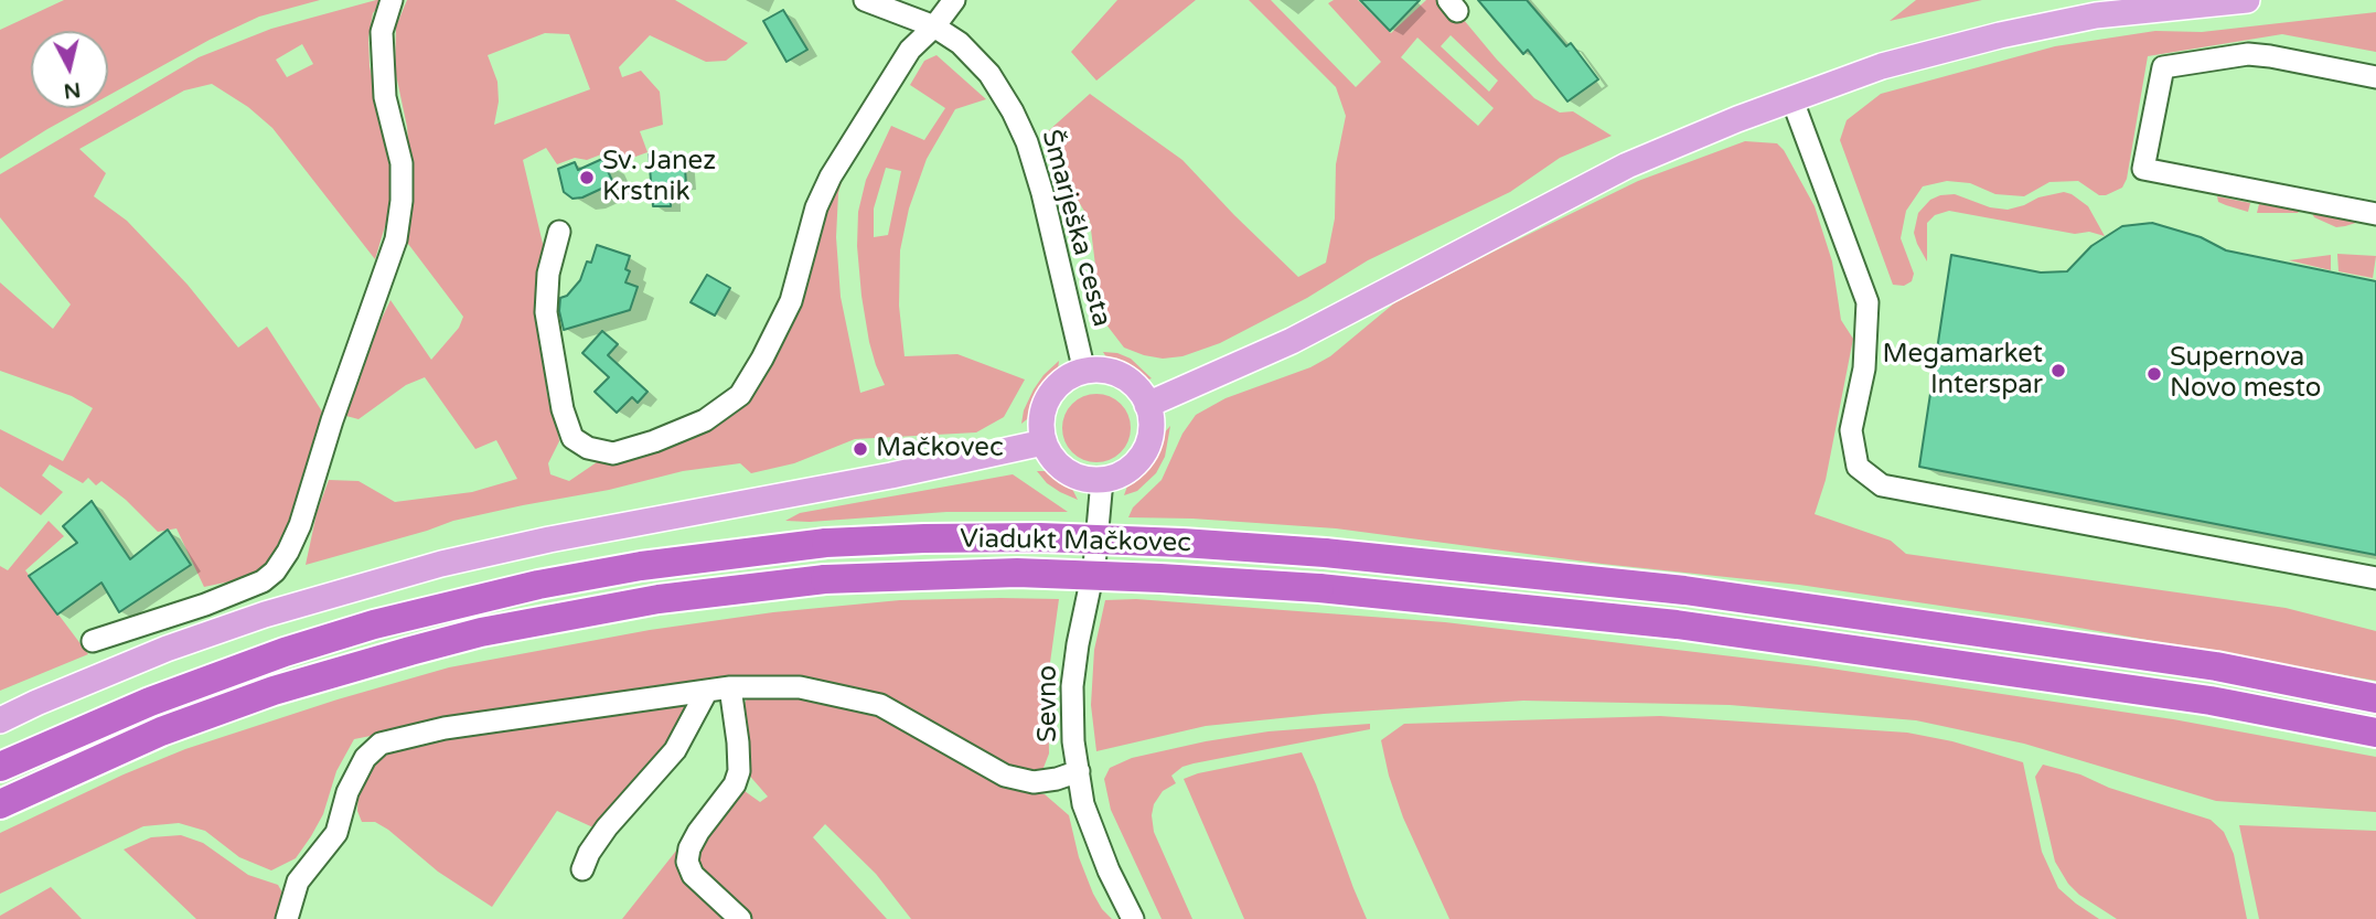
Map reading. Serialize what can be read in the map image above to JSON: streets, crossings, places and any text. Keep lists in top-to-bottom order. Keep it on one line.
{"streets":{"highway":["Viadukt Mačkovec"],"street":["Šmarješka cesta","Sevno"]},"crossings":[["Šmarješka cesta","Sevno"]],"places":["Sv. Janez Krstnik","Megamarket Interspar","Supernova Novo mesto","Mačkovec"],"north":"bottom"}
